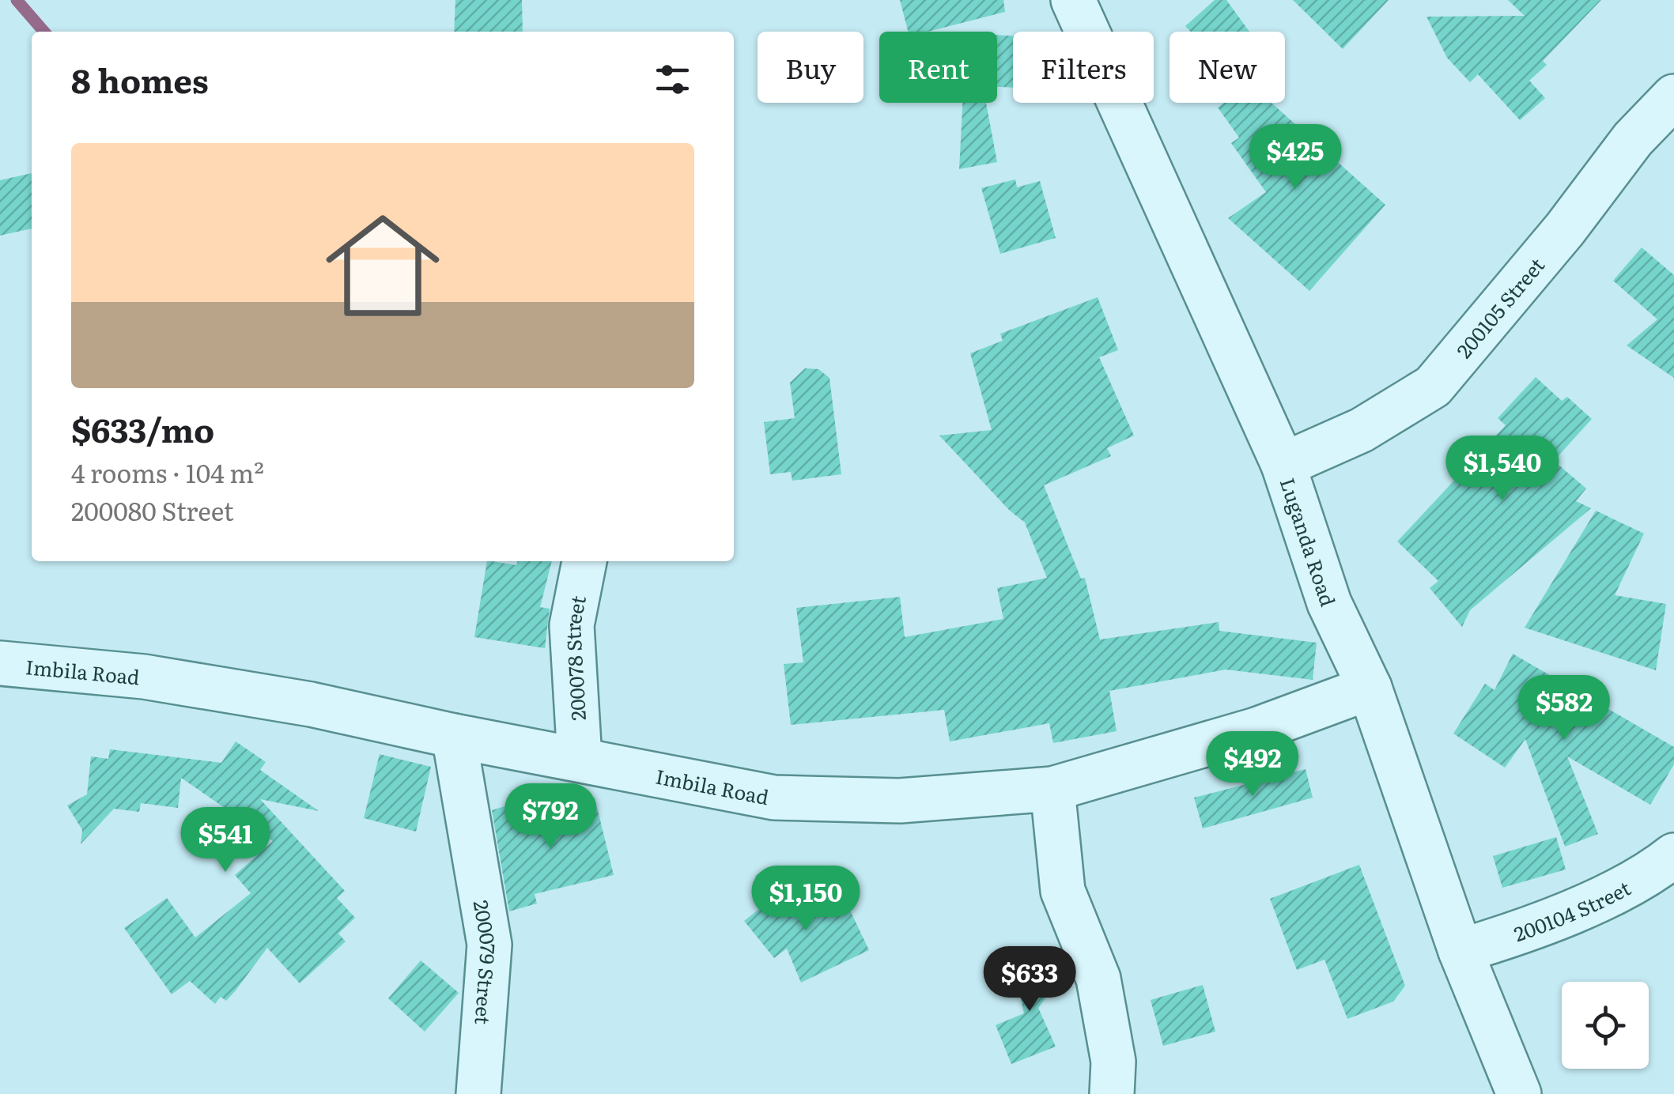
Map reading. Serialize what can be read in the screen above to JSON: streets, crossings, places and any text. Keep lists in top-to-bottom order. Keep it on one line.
{"streets":{"street":["200105 Street","Luganda Road","200078 Street","Imbila Road","200104 Street","200079 Street"]},"crossings":[["200105 Street","Luganda Road"],["Luganda Road","Imbila Road"],["Luganda Road","200104 Street"],["200078 Street","Imbila Road"],["Imbila Road","200079 Street"]],"page":{"chip":["Buy","Rent","Filters","New"],"heading":"8 homes","price":["$425","$1,540","$582","$492","$792","$541","$1,150","$633"],"list":[{"name":"$633/mo","note":"4 rooms · 104 m² · 200080 Street"}]}}
